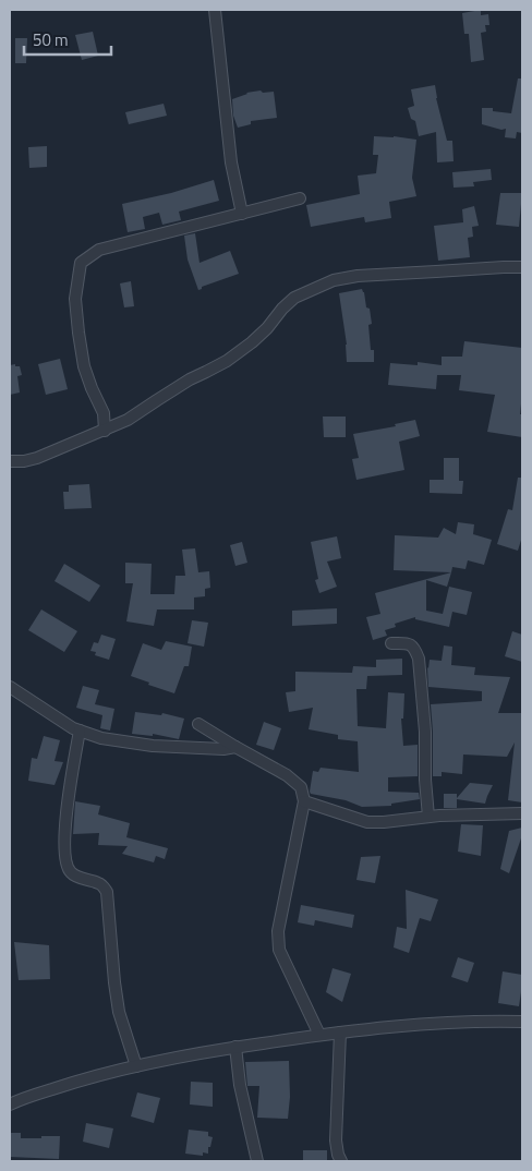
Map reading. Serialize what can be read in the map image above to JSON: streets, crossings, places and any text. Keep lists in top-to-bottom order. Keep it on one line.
{"scale_bar":"50 m"}
